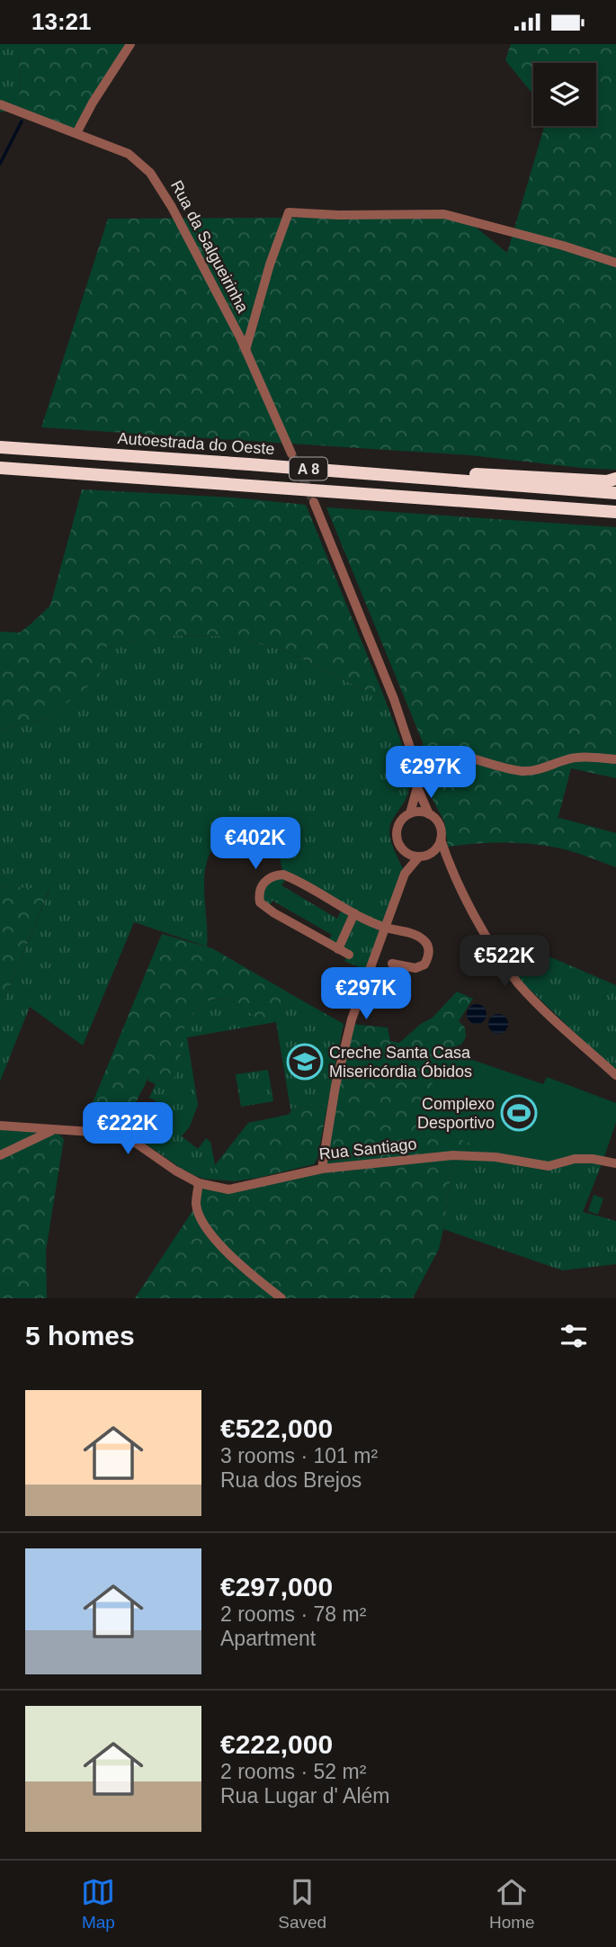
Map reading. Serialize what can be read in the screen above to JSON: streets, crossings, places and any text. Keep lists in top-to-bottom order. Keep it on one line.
{"streets":{"highway":["Autoestrada do Oeste","A 8"],"street":["Rua da Salgueirinha","Rua Santiago"]},"places":{"school or university":["Creche Santa Casa Misericórdia Óbidos"],"sports":["Complexo Desportivo"]},"page":{"status":"13:21","price":["€297K","€402K","€522K","€297K","€222K"],"heading":"5 homes","list":[{"name":"€522,000","note":"3 rooms · 101 m² · Rua dos Brejos"},{"name":"€297,000","note":"2 rooms · 78 m² · Apartment"},{"name":"€222,000","note":"2 rooms · 52 m² · Rua Lugar d' Além"}],"tabs":["Map","Saved","Home"]}}
